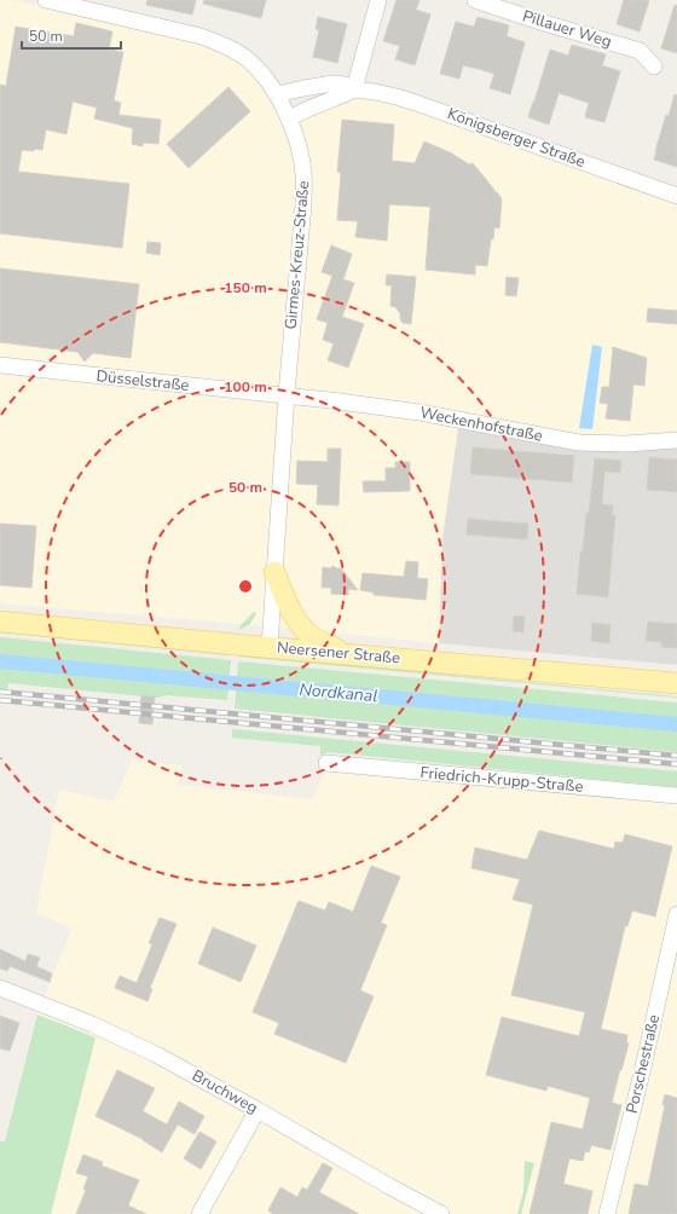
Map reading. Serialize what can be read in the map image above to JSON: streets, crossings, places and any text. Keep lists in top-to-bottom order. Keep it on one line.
{"streets":{"main road":["Neersener Straße"],"street":["Pillauer Weg","Königsberger Straße","Girmes-Kreuz-Straße","Düsselstraße","Weckenhofstraße","Friedrich-Krupp-Straße","Porschestraße","Bruchweg"]},"crossings":[["Königsberger Straße","Girmes-Kreuz-Straße"],["Girmes-Kreuz-Straße","Düsselstraße"],["Girmes-Kreuz-Straße","Weckenhofstraße"],["Girmes-Kreuz-Straße","Neersener Straße"],["Düsselstraße","Weckenhofstraße"]],"water":["Nordkanal"],"scale_bar":"50 m","rings":["150 m","100 m","50 m"]}
